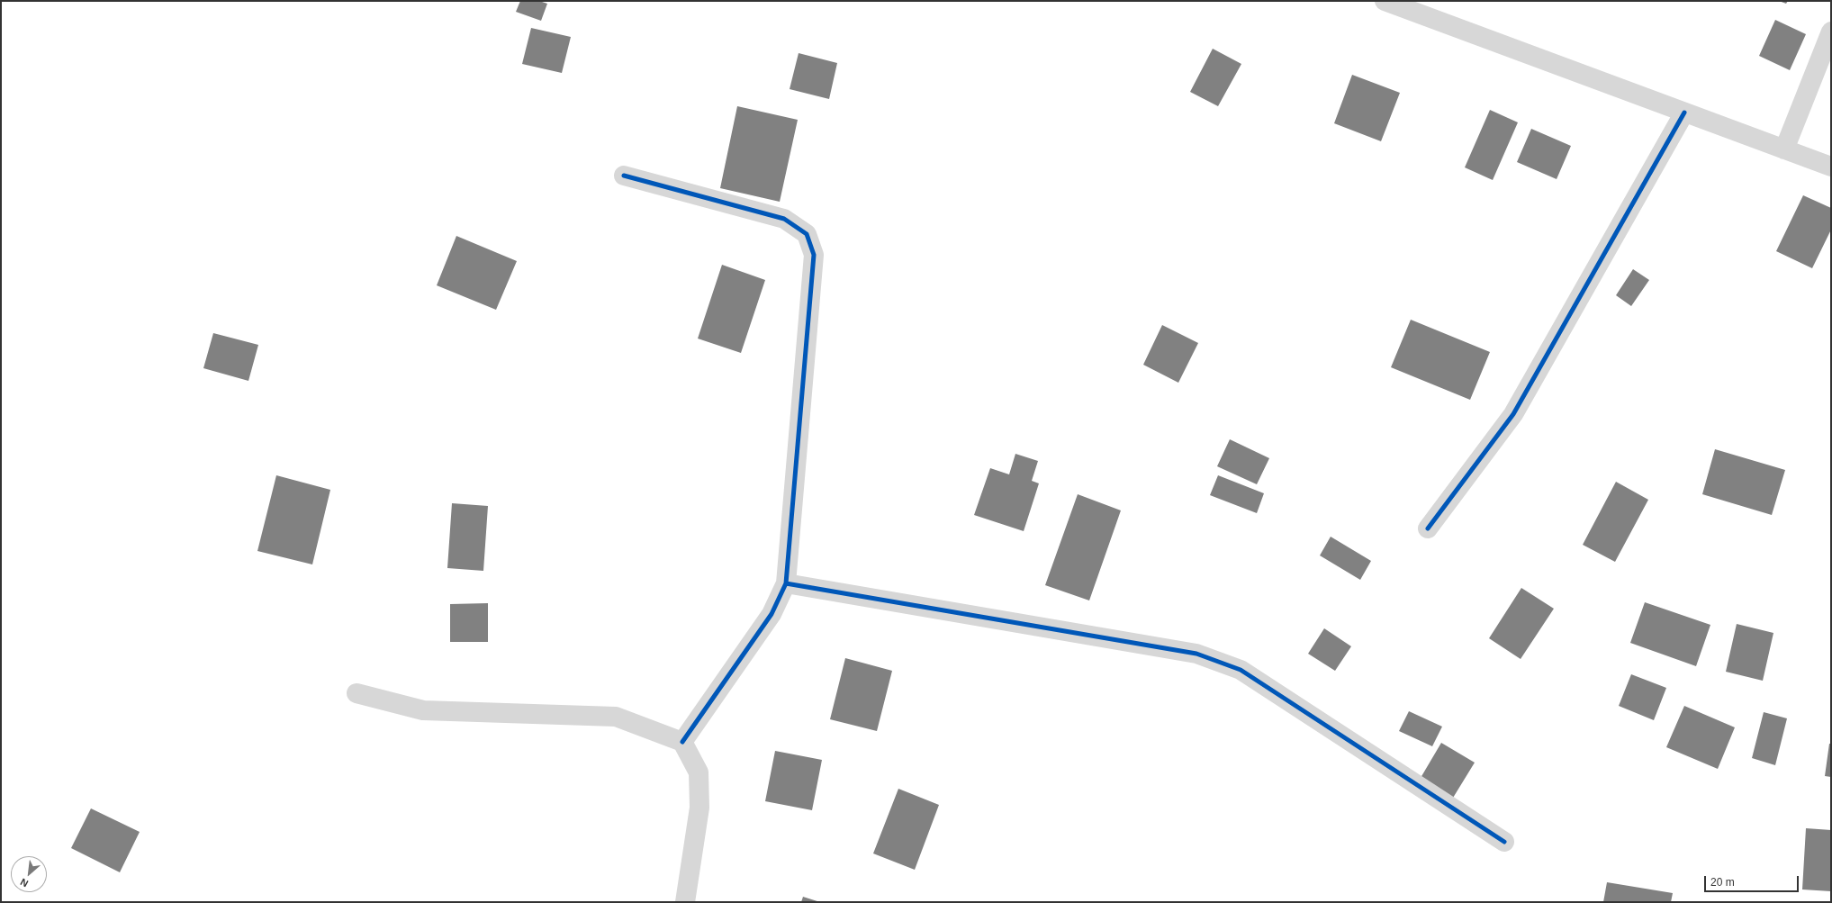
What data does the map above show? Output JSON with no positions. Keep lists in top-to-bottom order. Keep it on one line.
{"scale_bar":"20 m","north":"bottom left"}
